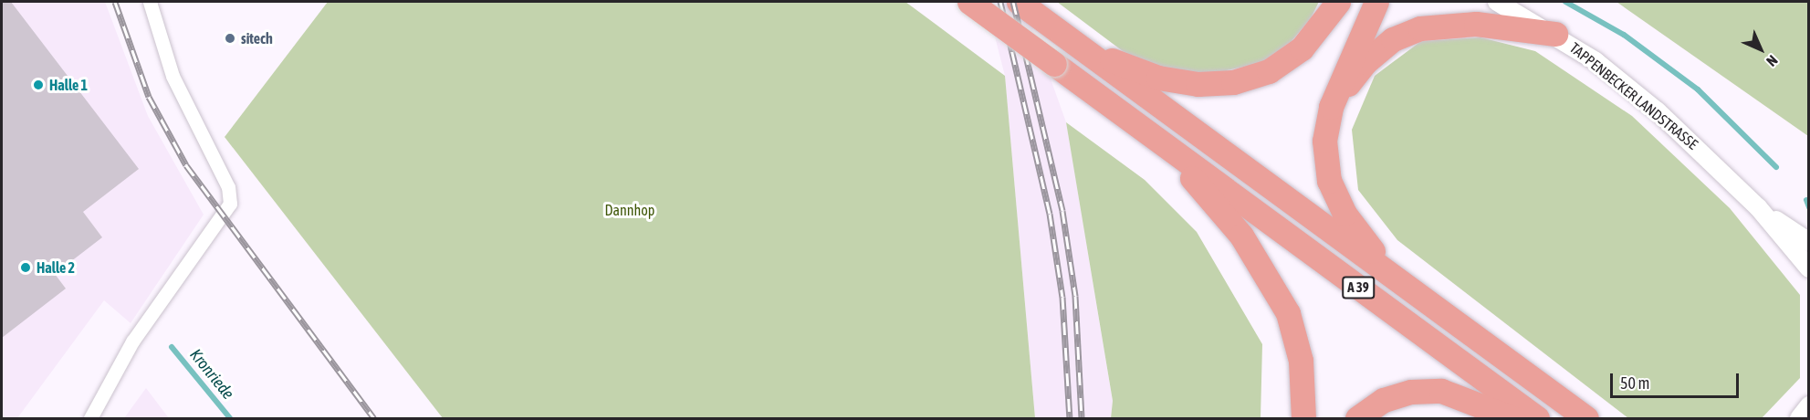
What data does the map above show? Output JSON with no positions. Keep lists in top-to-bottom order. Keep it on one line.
{"streets":{"highway":["A 39"],"street":["TAPPENBECKER LANDSTRASSE"]},"water":["Kronriede"],"parks":["Dannhop"],"places":["sitech","Halle 1","Halle 2"],"scale_bar":"50 m","north":"bottom right"}
